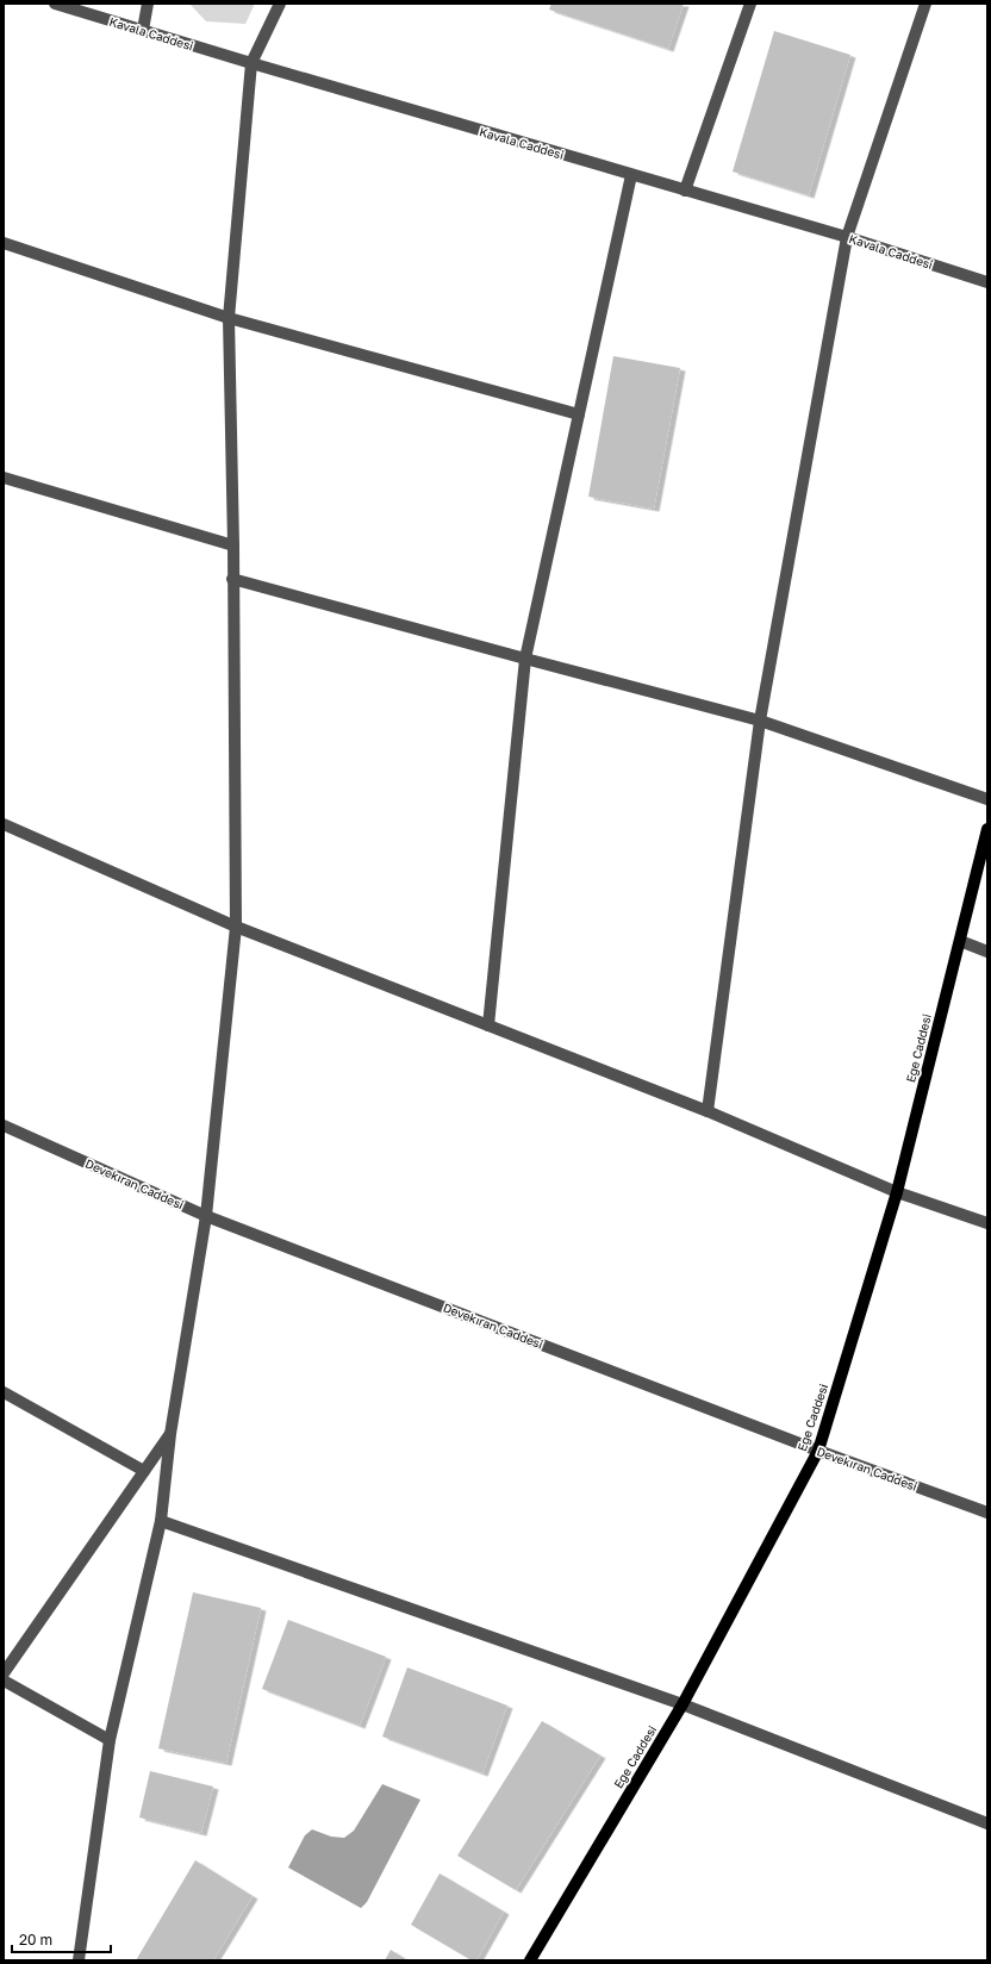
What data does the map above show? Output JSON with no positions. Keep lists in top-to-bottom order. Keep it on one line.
{"streets":{"main road":["Ege Caddesi"],"street":["Kavala Caddesi","Devekıran Caddesi"]},"crossings":[["Ege Caddesi","Devekıran Caddesi"]],"scale_bar":"20 m"}
